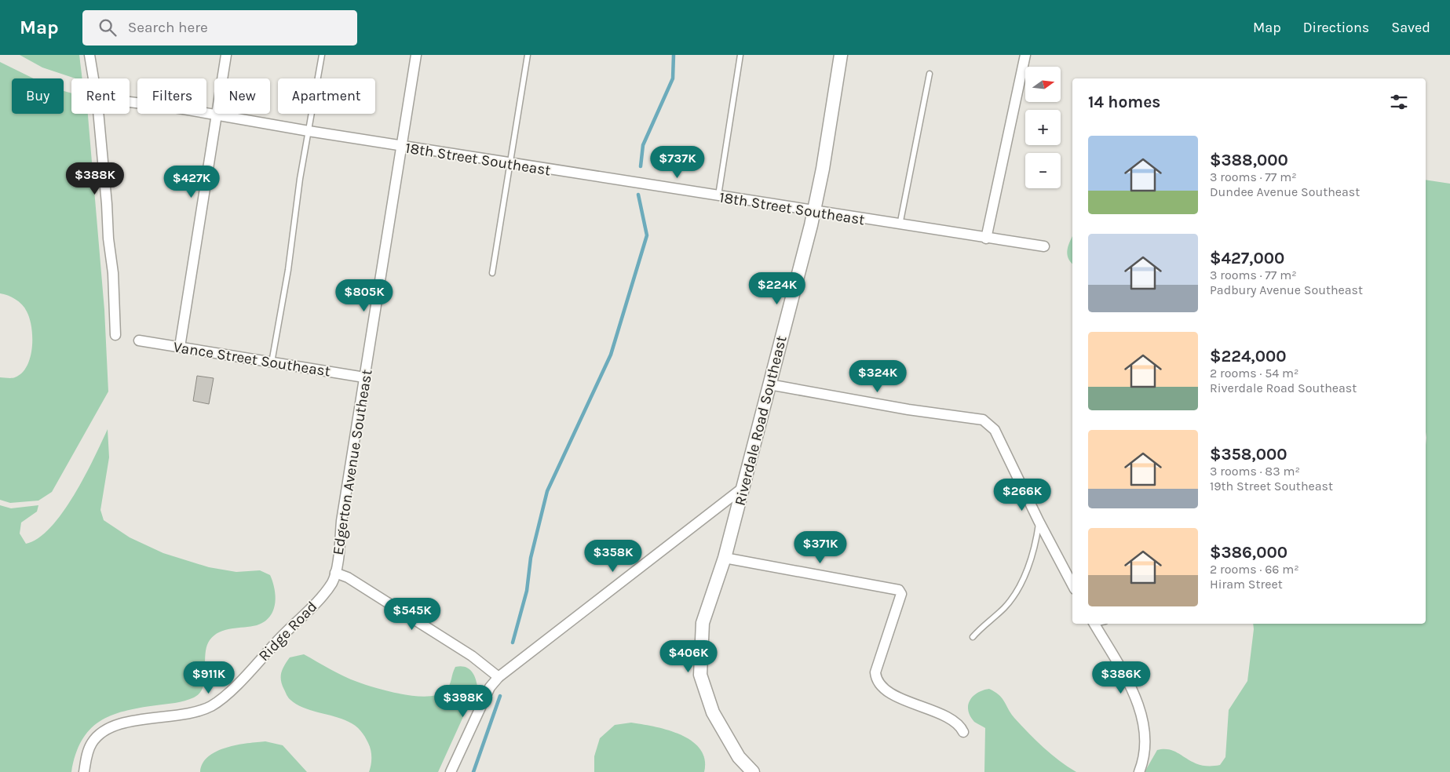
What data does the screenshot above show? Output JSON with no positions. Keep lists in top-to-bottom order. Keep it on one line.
{"streets":{"street":["18th Street Southeast","Vance Street Southeast","Riverdale Road Southeast","Edgerton Avenue Southeast","Ridge Road"]},"crossings":[["18th Street Southeast","Riverdale Road Southeast"],["18th Street Southeast","Edgerton Avenue Southeast"],["Vance Street Southeast","Edgerton Avenue Southeast"],["Edgerton Avenue Southeast","Ridge Road"]],"north":"right","page":{"header":"Map","search":"Search here","nav":["Map","Directions","Saved"],"map_buttons":["+","−"],"chip":["Buy","Rent","Filters","New","Apartment"],"heading":"14 homes","list":[{"name":"$388,000","note":"3 rooms · 77 m² · Dundee Avenue Southeast"},{"name":"$427,000","note":"3 rooms · 77 m² · Padbury Avenue Southeast"},{"name":"$224,000","note":"2 rooms · 54 m² · Riverdale Road Southeast"},{"name":"$358,000","note":"3 rooms · 83 m² · 19th Street Southeast"},{"name":"$386,000","note":"2 rooms · 66 m² · Hiram Street"}],"price":["$737K","$388K","$427K","$224K","$805K","$324K","$266K","$371K","$358K","$545K","$406K","$911K","$386K","$398K"]}}
